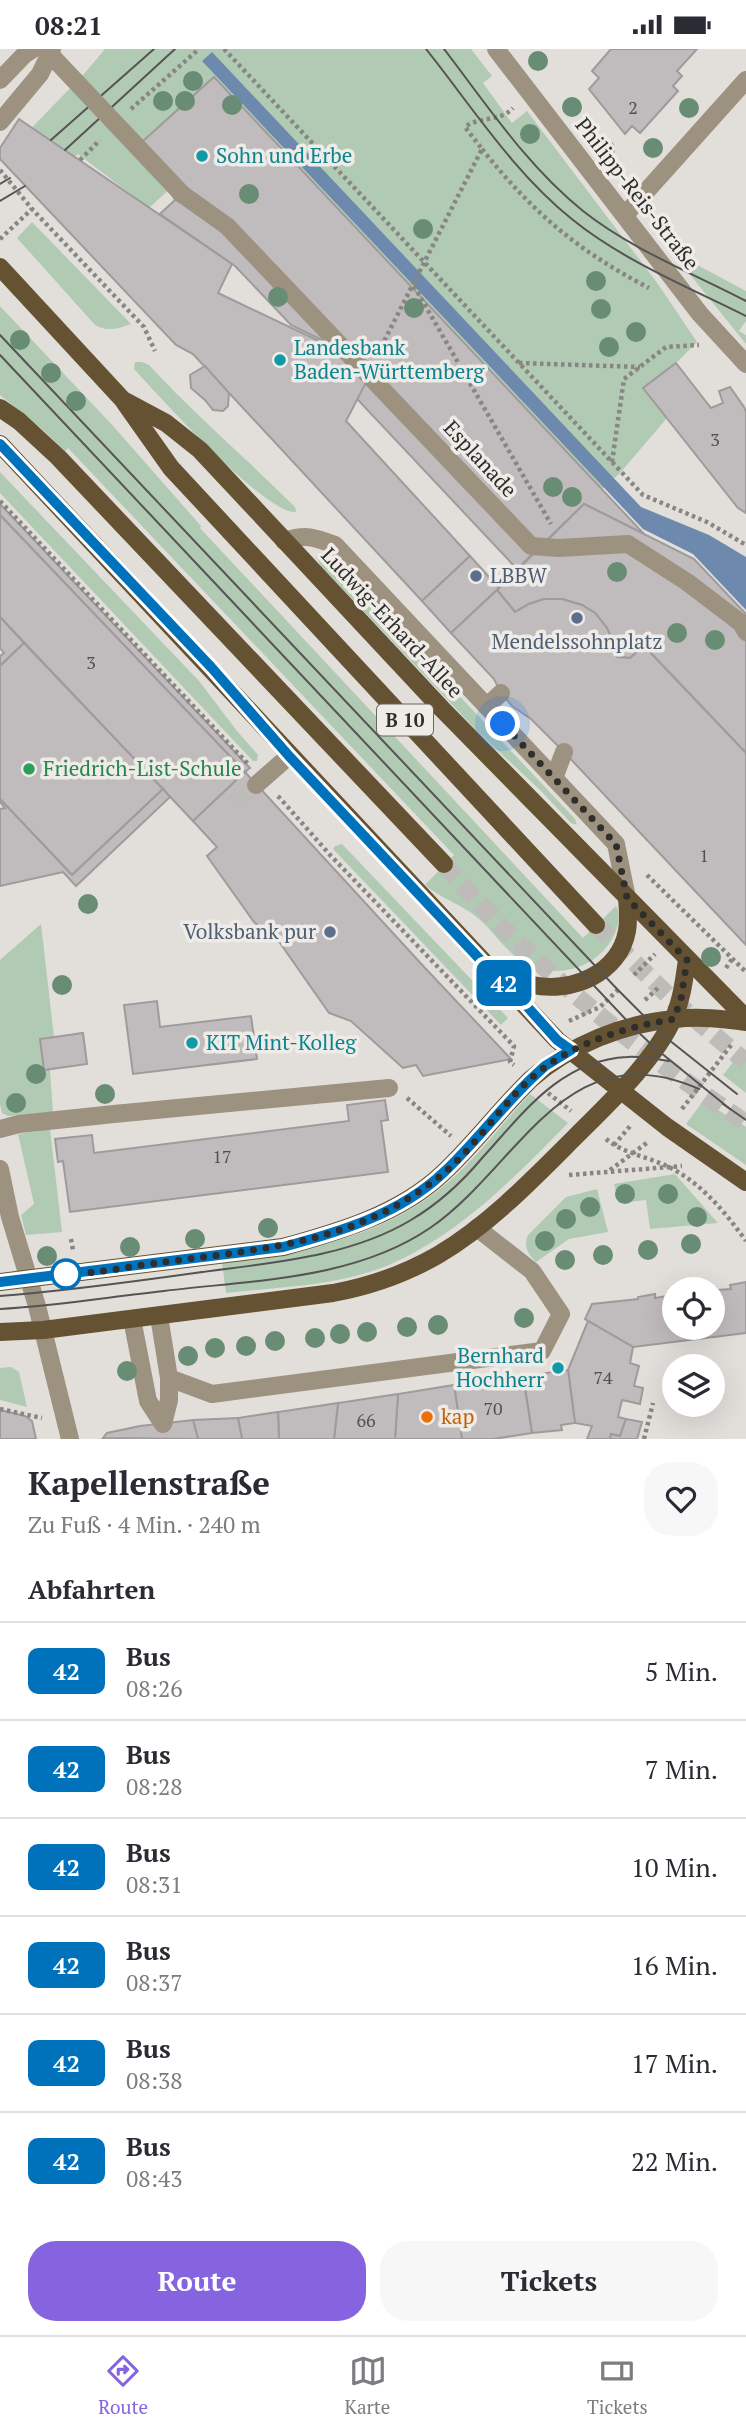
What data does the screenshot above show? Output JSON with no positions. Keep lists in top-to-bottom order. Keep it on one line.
{"streets":{"main road":["Ludwig-Erhard-Allee","B 10"],"street":["Philipp-Reis-Straße","Esplanade"]},"crossings":[["Ludwig-Erhard-Allee","B 10"]],"places":["Sohn und Erbe","Landesbank Baden-Württemberg","LBBW","Mendelssohnplatz","Friedrich-List-Schule","Volksbank pur","KIT Mint-Kolleg","Bernhard Hochherr","kap"],"lines":["bus line 42"],"house_numbers":["2","3","3","1","17","74","70","66"],"page":{"status":"08:21","on_map":"42","heading":[["Kapellenstraße","Zu Fuß · 4 Min. · 240 m"],"Abfahrten"],"list":[{"mark":"42","name":"Bus","note":"08:26","value":"5 Min."},{"mark":"42","name":"Bus","note":"08:28","value":"7 Min."},{"mark":"42","name":"Bus","note":"08:31","value":"10 Min."},{"mark":"42","name":"Bus","note":"08:37","value":"16 Min."},{"mark":"42","name":"Bus","note":"08:38","value":"17 Min."},{"mark":"42","name":"Bus","note":"08:43","value":"22 Min."}],"buttons":["Route","Tickets"],"tabs":["Route","Karte","Tickets"]}}
